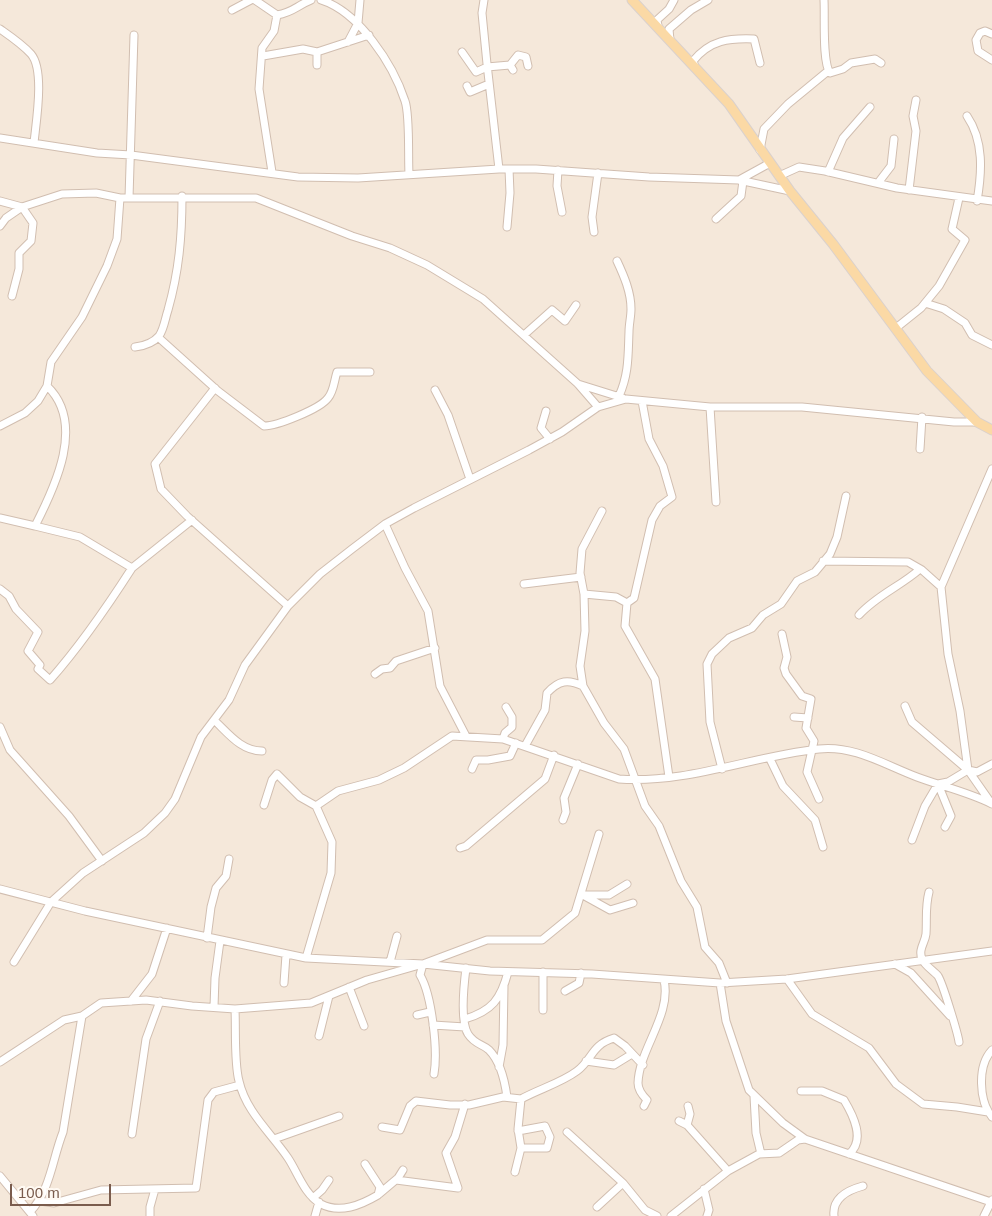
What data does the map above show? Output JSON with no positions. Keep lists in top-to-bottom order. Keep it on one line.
{"scale_bar":"100 m"}
